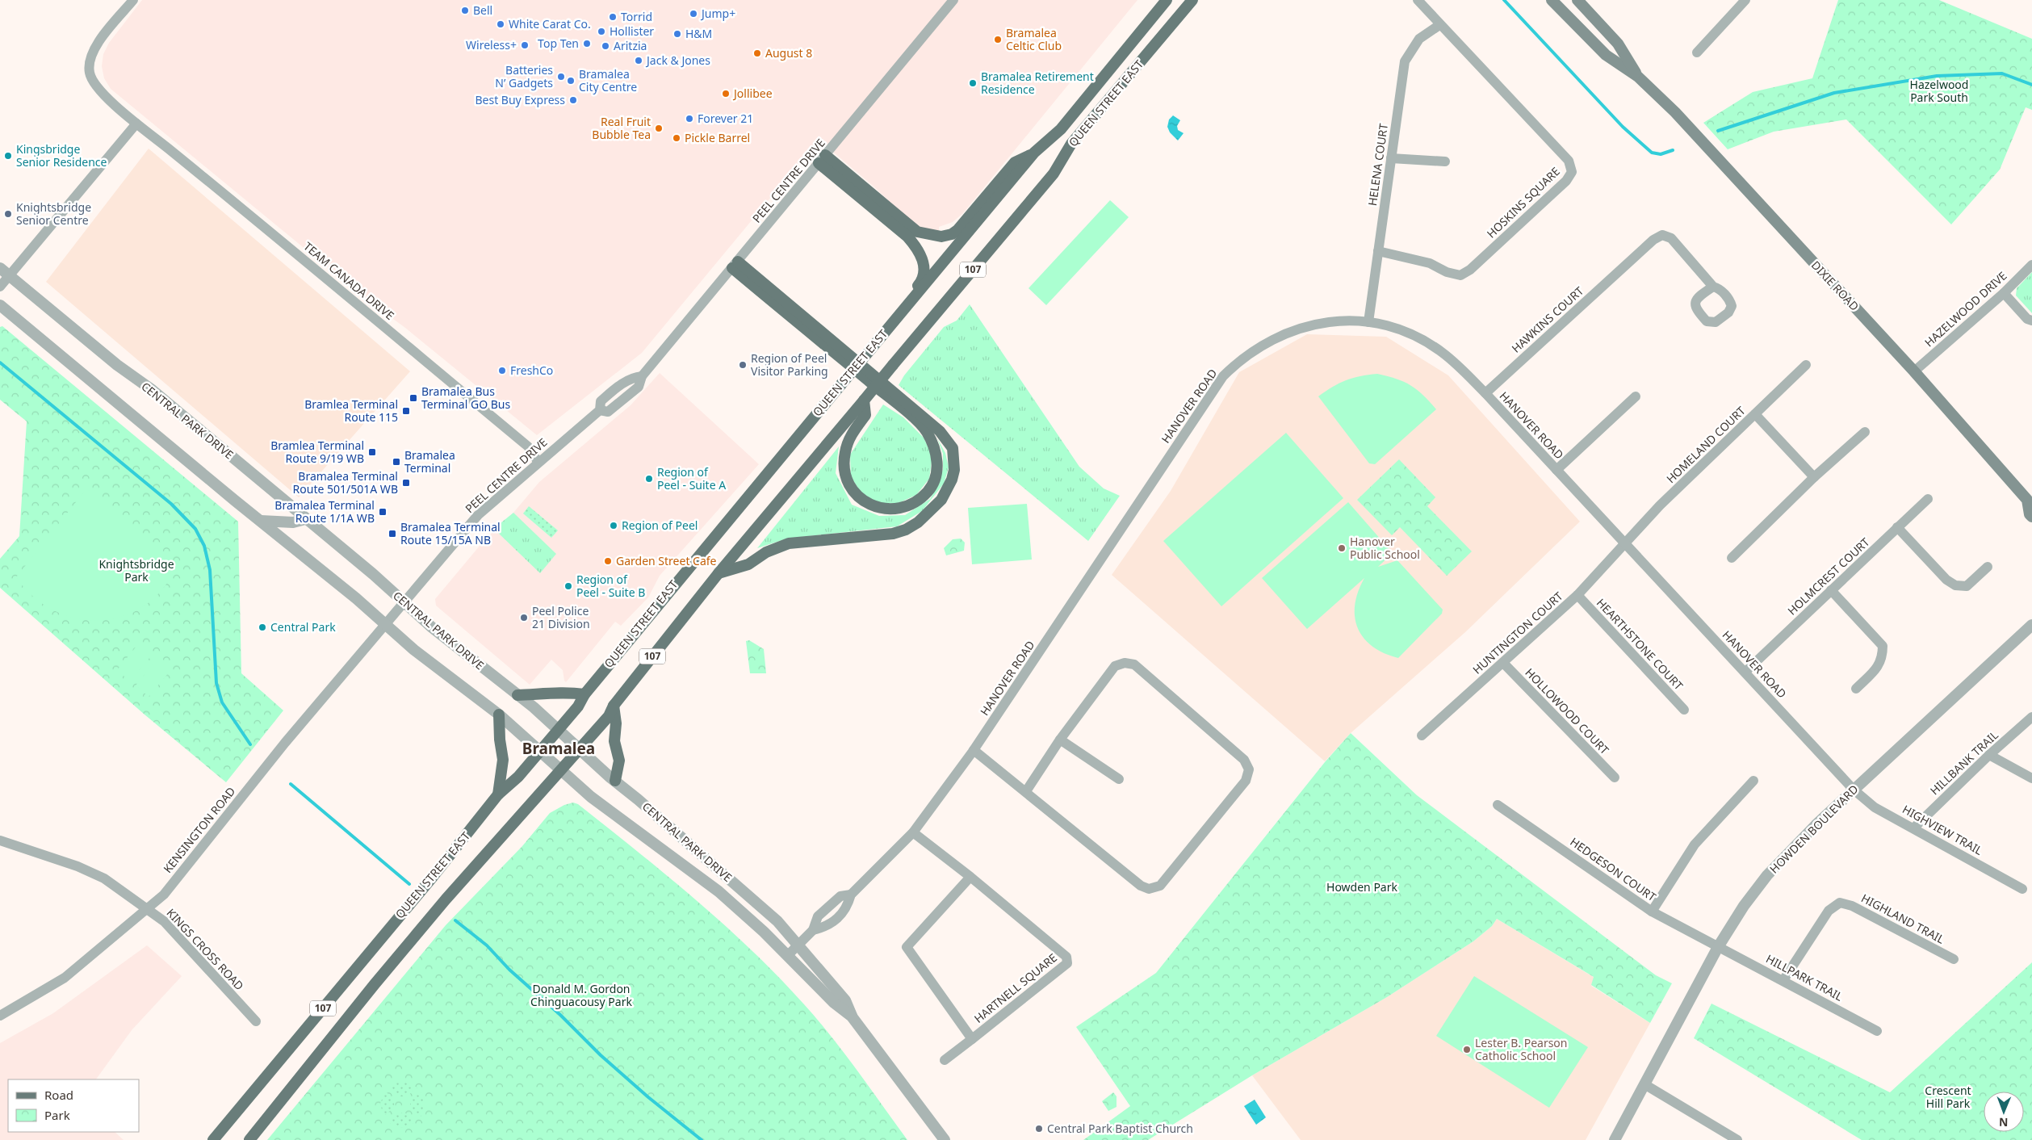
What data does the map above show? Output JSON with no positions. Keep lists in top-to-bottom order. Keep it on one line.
{"streets":{"main road":["QUEEN STREET EAST","107","DIXIE ROAD"],"street":["HELENA COURT","PEEL CENTRE DRIVE","HOSKINS SQUARE","TEAM CANADA DRIVE","HAZELWOOD DRIVE","HAWKINS COURT","HANOVER ROAD","CENTRAL PARK DRIVE","HOMELAND COURT","HOLMCREST COURT","HUNTINGTON COURT","HEARTHSTONE COURT","HOLLOWOOD COURT","HILLBANK TRAIL","HOWDEN BOULEVARD","KENSINGTON ROAD","HIGHVIEW TRAIL","HEDGESON COURT","HIGHLAND TRAIL","KINGS CROSS ROAD","HILLPARK TRAIL","HARTNELL SQUARE"]},"crossings":[["QUEEN STREET EAST","CENTRAL PARK DRIVE"],["HELENA COURT","HOSKINS SQUARE"],["HELENA COURT","HANOVER ROAD"],["PEEL CENTRE DRIVE","TEAM CANADA DRIVE"],["PEEL CENTRE DRIVE","CENTRAL PARK DRIVE"],["PEEL CENTRE DRIVE","KENSINGTON ROAD"],["DIXIE ROAD","HAZELWOOD DRIVE"],["HAWKINS COURT","HANOVER ROAD"],["HANOVER ROAD","CENTRAL PARK DRIVE"],["HANOVER ROAD","HOMELAND COURT"],["HANOVER ROAD","HOLMCREST COURT"],["HANOVER ROAD","HUNTINGTON COURT"],["HANOVER ROAD","HOWDEN BOULEVARD"],["HANOVER ROAD","HIGHVIEW TRAIL"],["HANOVER ROAD","HARTNELL SQUARE"],["CENTRAL PARK DRIVE","KENSINGTON ROAD"],["HOMELAND COURT","HUNTINGTON COURT"],["HUNTINGTON COURT","HEARTHSTONE COURT"],["HUNTINGTON COURT","HOLLOWOOD COURT"],["HILLBANK TRAIL","HIGHVIEW TRAIL"],["HOWDEN BOULEVARD","HIGHVIEW TRAIL"],["HOWDEN BOULEVARD","HEDGESON COURT"],["HOWDEN BOULEVARD","HILLPARK TRAIL"],["KENSINGTON ROAD","KINGS CROSS ROAD"],["HEDGESON COURT","HILLPARK TRAIL"],["HIGHLAND TRAIL","HILLPARK TRAIL"]],"districts":["Bramalea"],"parks":["Hazelwood Park South","Knightsbridge Park","Howden Park","Donald M. Gordon Chinguacousy Park","Crescent Hill Park"],"places":{"other":["Bell","Jump+","Torrid","White Carat Co.","Hollister","H&M","Bramalea Celtic Club","Top Ten","Wireless+","Aritzia","August 8","Jack & Jones","Batteries N’ Gadgets","Bramalea City Centre","Bramalea Retirement Residence","Jollibee","Best Buy Express","Forever 21","Real Fruit Bubble Tea","Pickle Barrel","Kingsbridge Senior Residence","Knightsbridge Senior Centre","Region of Peel Visitor Parking","FreshCo","Region of Peel - Suite A","Region of Peel","Hanover Public School","Garden Street Cafe","Region of Peel - Suite B","Peel Police 21 Division","Central Park","Lester B. Pearson Catholic School","Central Park Baptist Church"],"transit":["Bramalea Bus Terminal GO Bus","Bramlea Terminal Route 115","Bramlea Terminal Route 9/19 WB","Bramalea Terminal","Bramalea Terminal Route 501/501A WB","Bramalea Terminal Route 1/1A WB","Bramalea Terminal Route 15/15A NB"]},"legend":["Road","Park"],"north":"bottom"}
